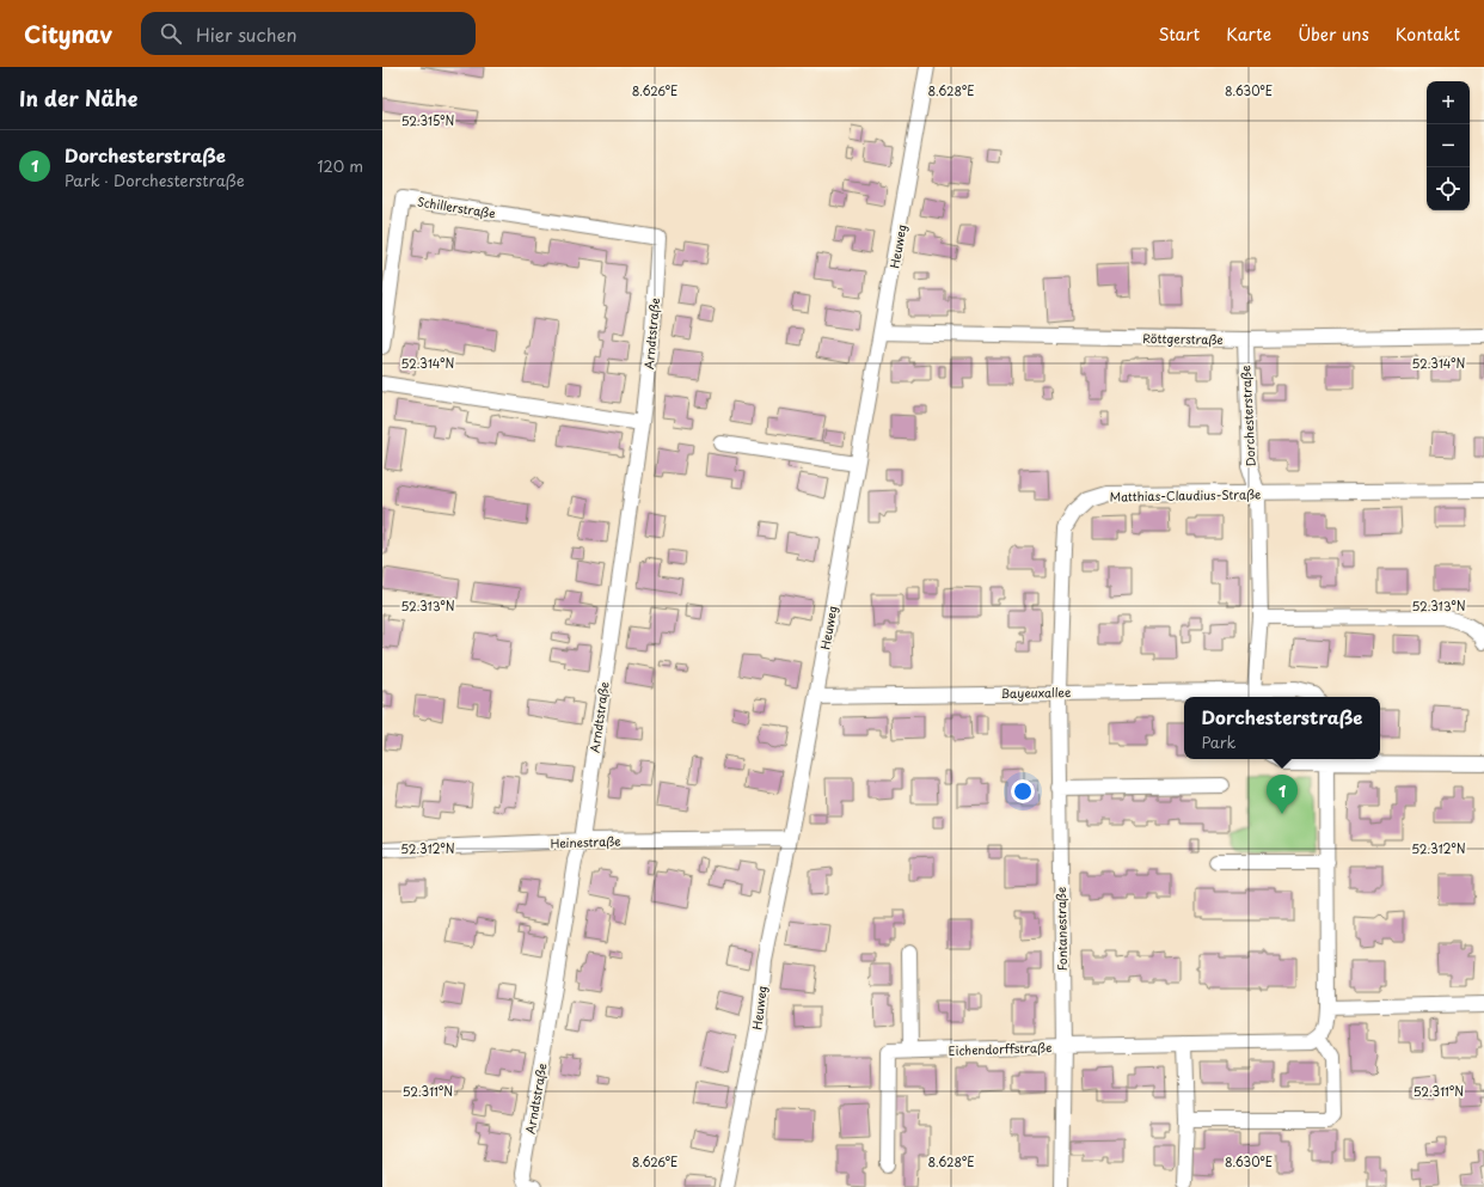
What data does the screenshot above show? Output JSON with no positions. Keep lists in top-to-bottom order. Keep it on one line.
{"streets":{"street":["Schillerstraße","Heuweg","Arndtstraße","Röttgerstraße","Dorchesterstraße","Matthias-Claudius-Straße","Bayeuxallee","Heinestraße","Fontanestraße","Eichendorffstraße"]},"crossings":[["Schillerstraße","Arndtstraße"],["Heuweg","Röttgerstraße"],["Heuweg","Bayeuxallee"],["Heuweg","Heinestraße"],["Arndtstraße","Heinestraße"],["Röttgerstraße","Dorchesterstraße"],["Dorchesterstraße","Matthias-Claudius-Straße"],["Dorchesterstraße","Bayeuxallee"],["Matthias-Claudius-Straße","Bayeuxallee"],["Matthias-Claudius-Straße","Fontanestraße"],["Bayeuxallee","Fontanestraße"],["Fontanestraße","Eichendorffstraße"]],"page":{"header":"Citynav","search":"Hier suchen","nav":["Start","Karte","Über uns","Kontakt"],"heading":"In der Nähe","map_buttons":["+","−"],"list":[{"mark":"1","name":"Dorchesterstraße","note":"Park · Dorchesterstraße","value":"120 m"}],"popup":["Dorchesterstraße","Park"],"pins":"1"},"coordinates":["8.626°E","8.628°E","8.630°E","52.315°N","52.314°N","52.313°N","52.312°N","52.311°N"]}
